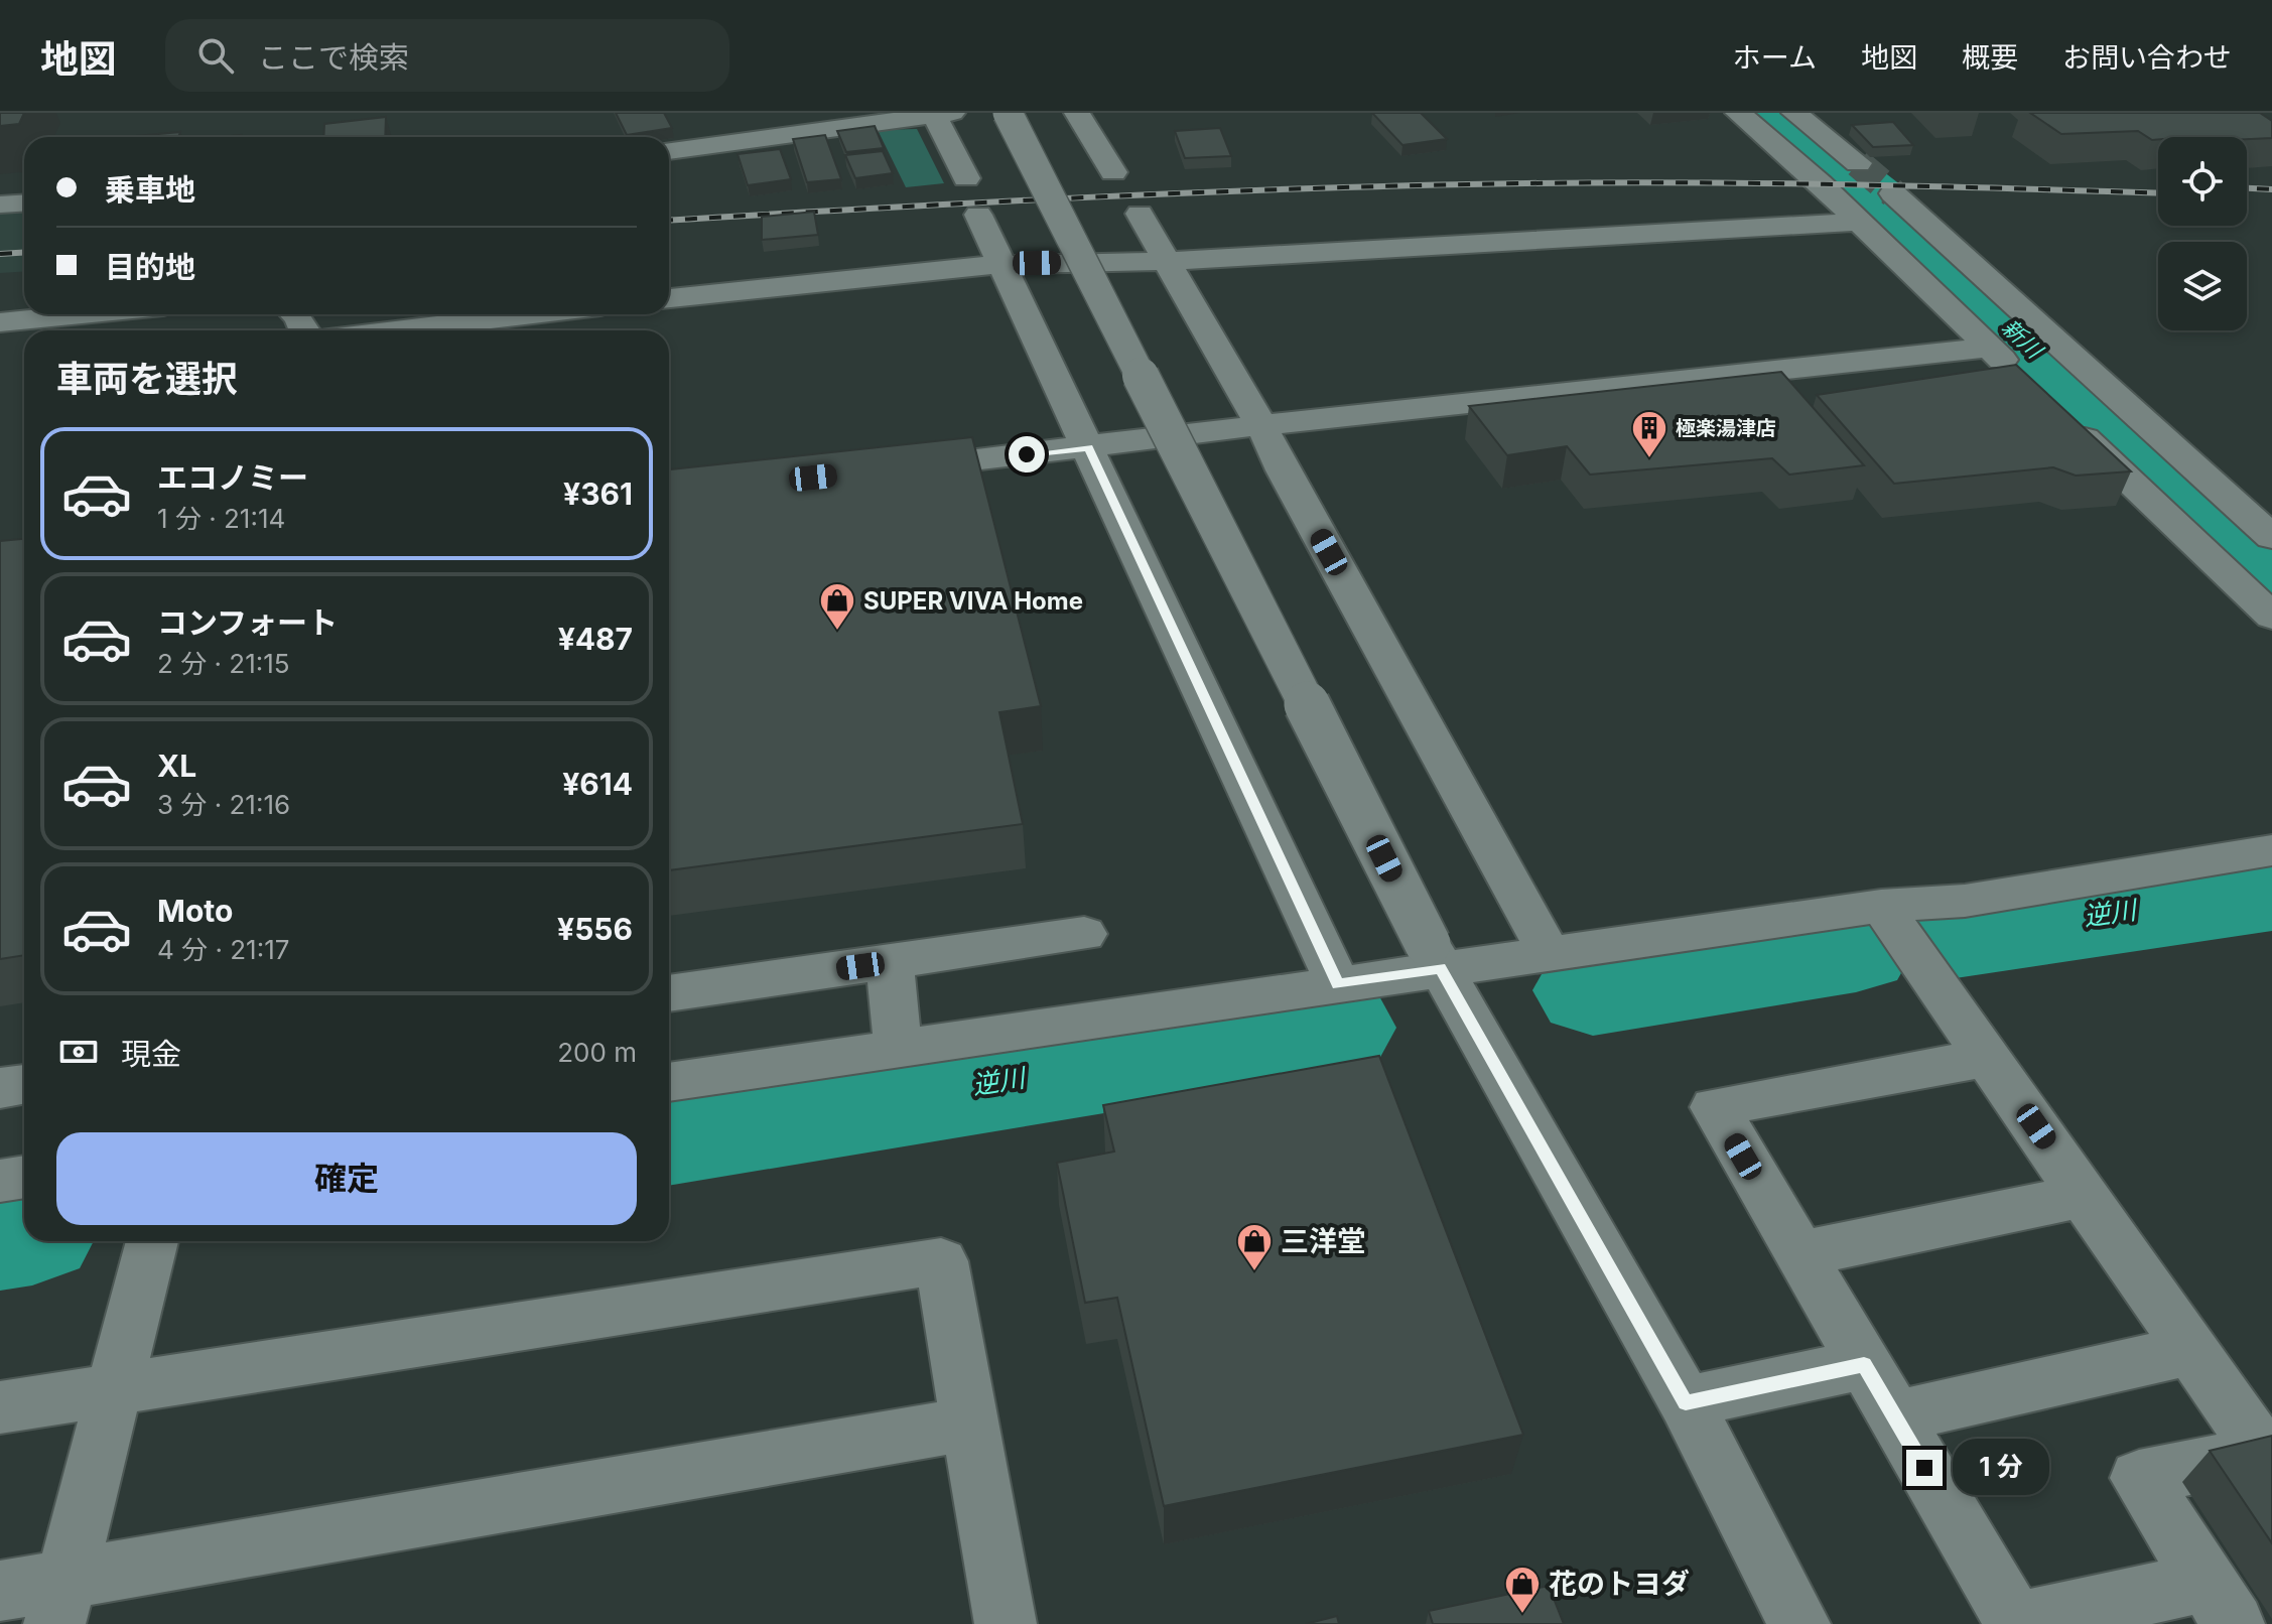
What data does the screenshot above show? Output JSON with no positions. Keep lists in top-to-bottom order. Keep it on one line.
{"water":["新川","逆川"],"places":{"building":["極楽湯津店"],"shop":["SUPER VIVA Home","三洋堂","花のトヨダ"]},"page":{"header":"地図","search":"ここで検索","nav":["ホーム","地図","概要","お問い合わせ"],"banner":["乗車地","目的地"],"heading":"車両を選択","list":[{"name":"エコノミー","note":"1 分 · 21:14","value":"¥361"},{"name":"コンフォート","note":"2 分 · 21:15","value":"¥487"},{"name":"XL","note":"3 分 · 21:16","value":"¥614"},{"name":"Moto","note":"4 分 · 21:17","value":"¥556"}],"pay":["現金","200 m"],"buttons":"確定","bubble":"1 分"}}
